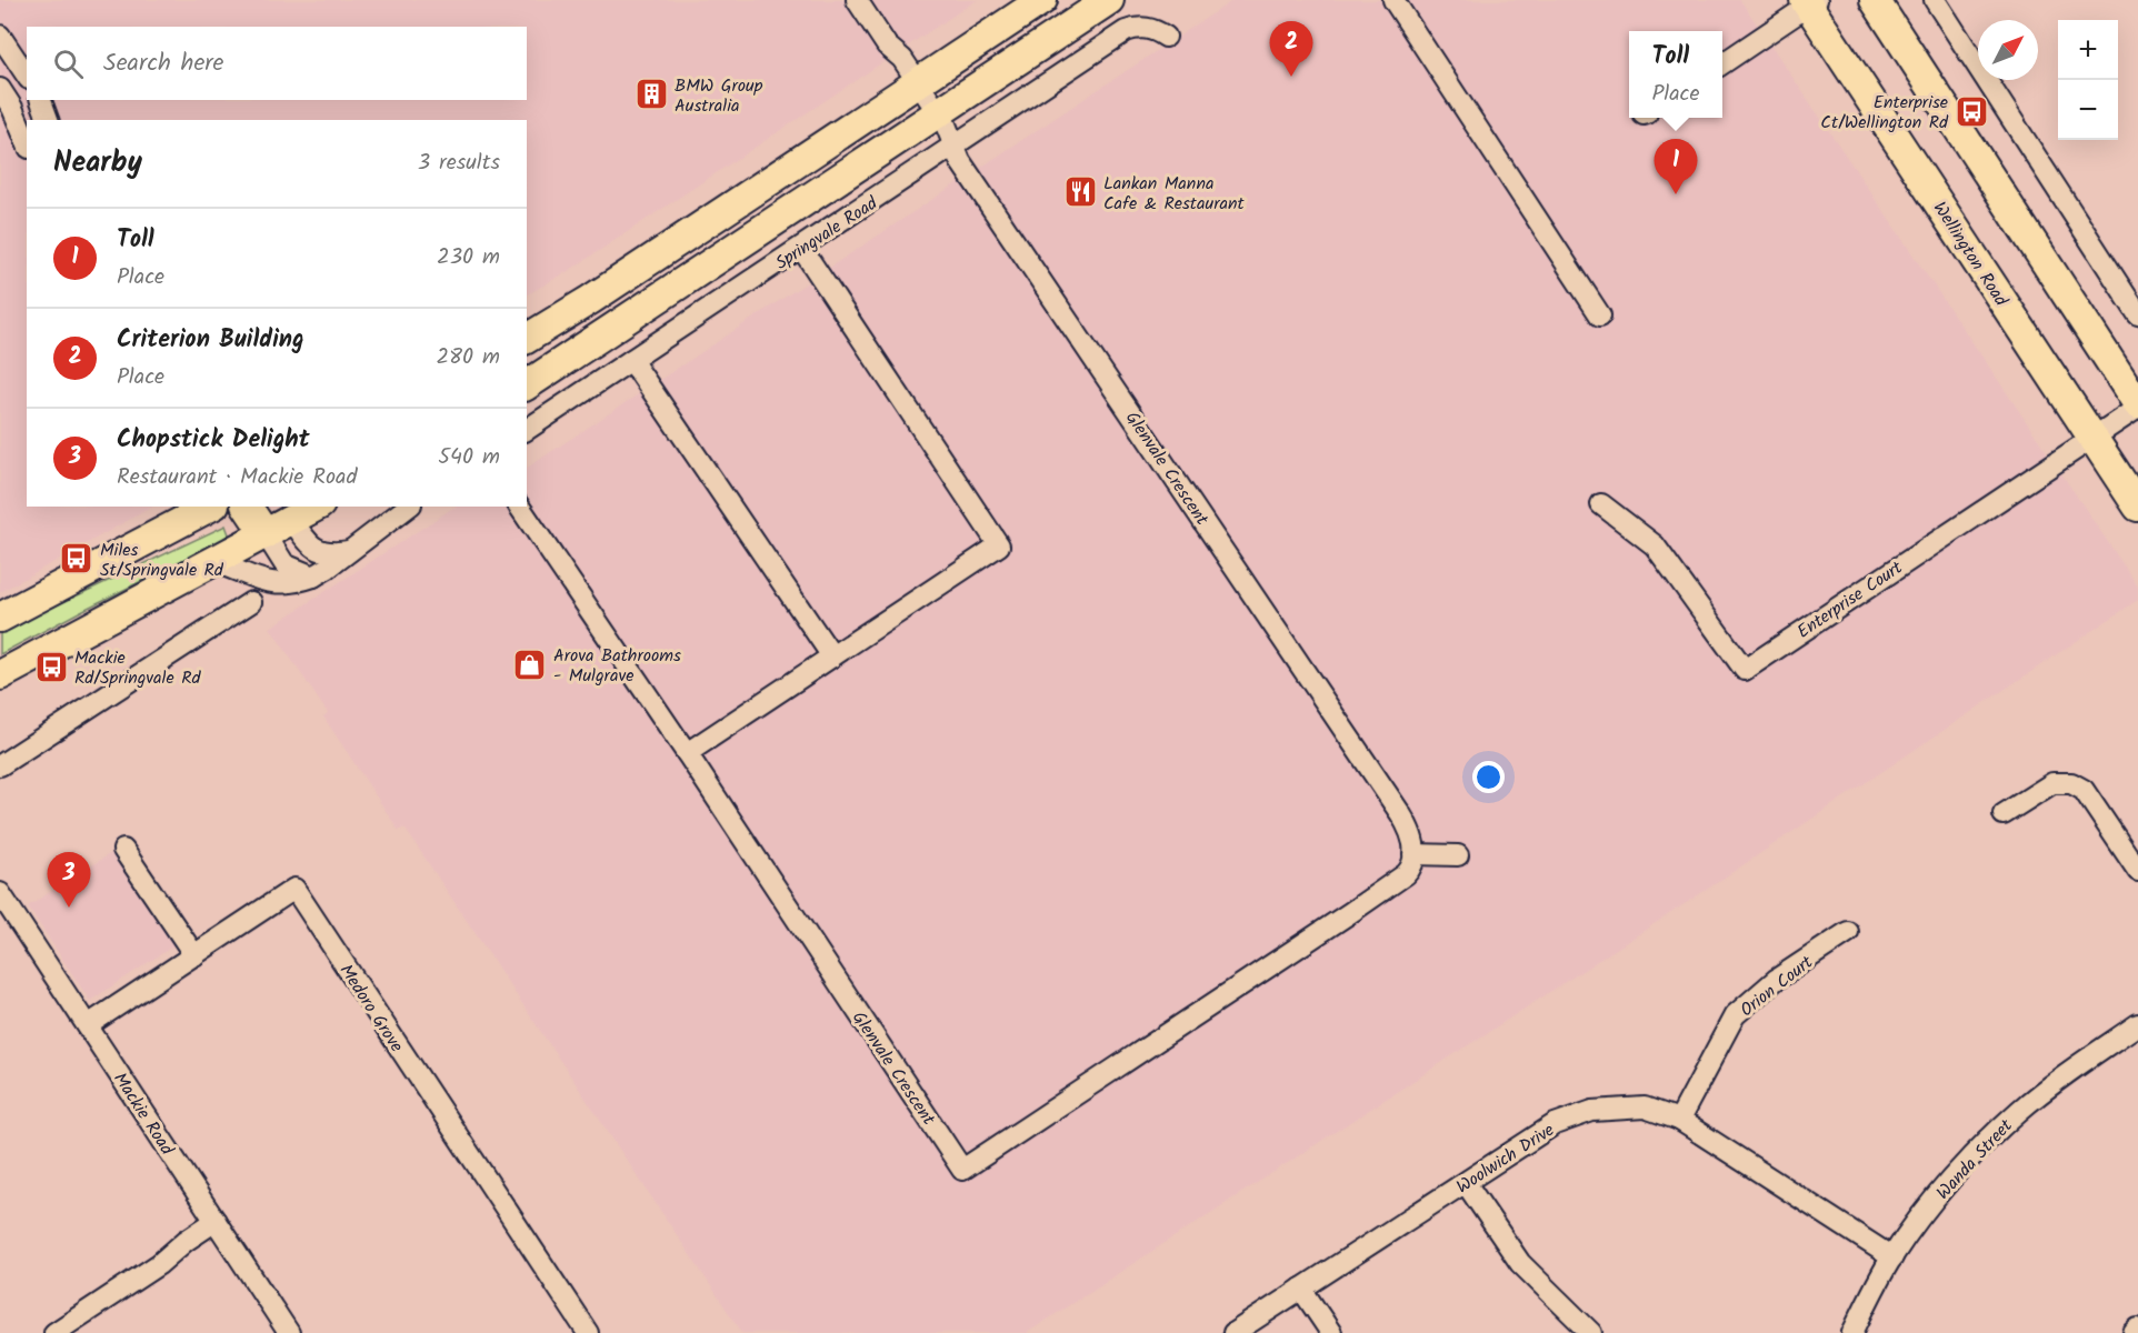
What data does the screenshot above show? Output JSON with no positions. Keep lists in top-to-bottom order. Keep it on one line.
{"streets":{"highway":["Springvale Road","Wellington Road"],"street":["Glenvale Crescent","Enterprise Court","Orion Court","Medoro Grove","Mackie Road","Woolwich Drive","Wanda Street"]},"crossings":[["Springvale Road","Glenvale Crescent"],["Wellington Road","Enterprise Court"],["Orion Court","Woolwich Drive"],["Medoro Grove","Mackie Road"],["Woolwich Drive","Wanda Street"]],"places":{"building":["BMW Group Australia"],"bus stop":["Enterprise Ct/Wellington Rd","Miles St/Springvale Rd","Mackie Rd/Springvale Rd"],"restaurant":["Lankan Manna Cafe & Restaurant"],"shop":["Arova Bathrooms - Mulgrave"]},"north":"top right","page":{"map_buttons":["+","−"],"pins":["2","1","3"],"search":"Search here","popup":["Toll","Place"],"heading":["Nearby","3 results"],"list":[{"mark":"1","name":"Toll","note":"Place","value":"230 m"},{"mark":"2","name":"Criterion Building","note":"Place","value":"280 m"},{"mark":"3","name":"Chopstick Delight","note":"Restaurant · Mackie Road","value":"540 m"}]}}
